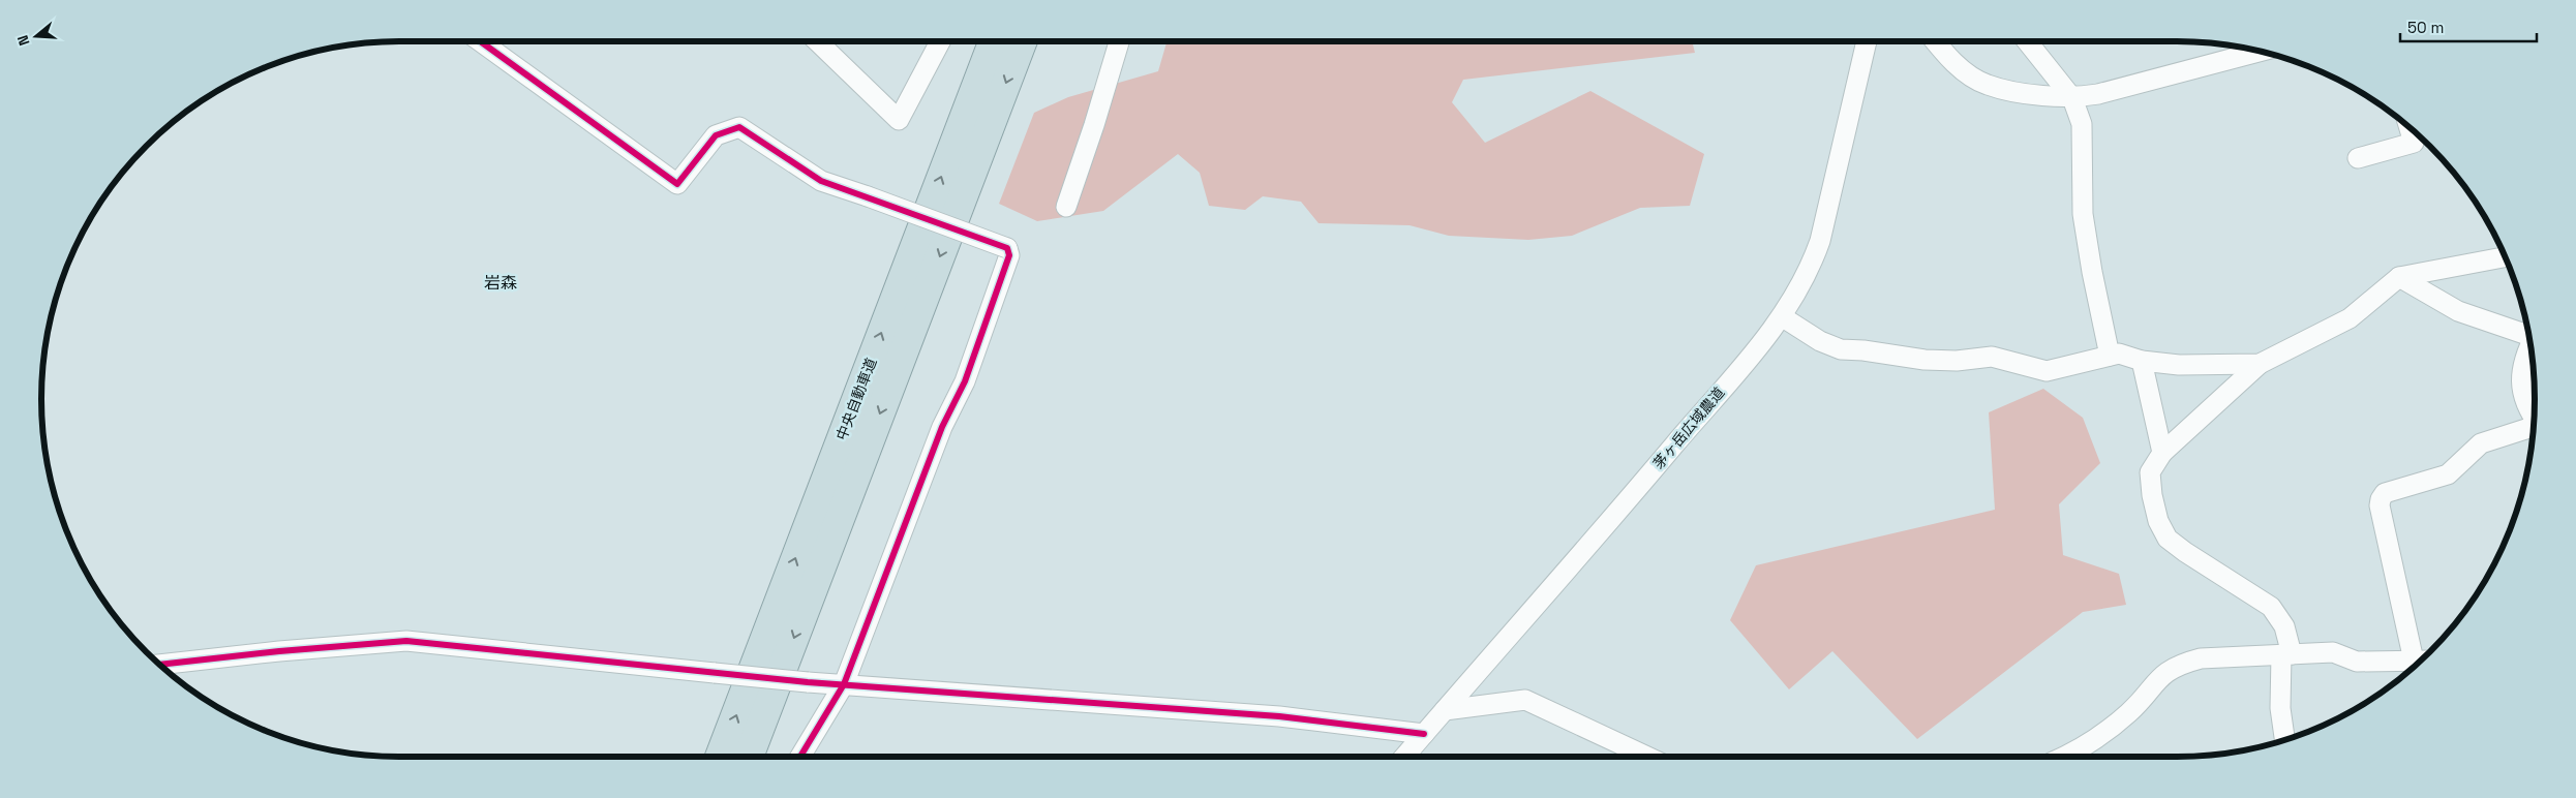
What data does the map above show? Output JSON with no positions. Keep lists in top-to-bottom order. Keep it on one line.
{"streets":{"highway":["中央自動車道"],"street":["茅ヶ岳広域農道"]},"districts":["岩森"],"scale_bar":"50 m","north":"left"}
